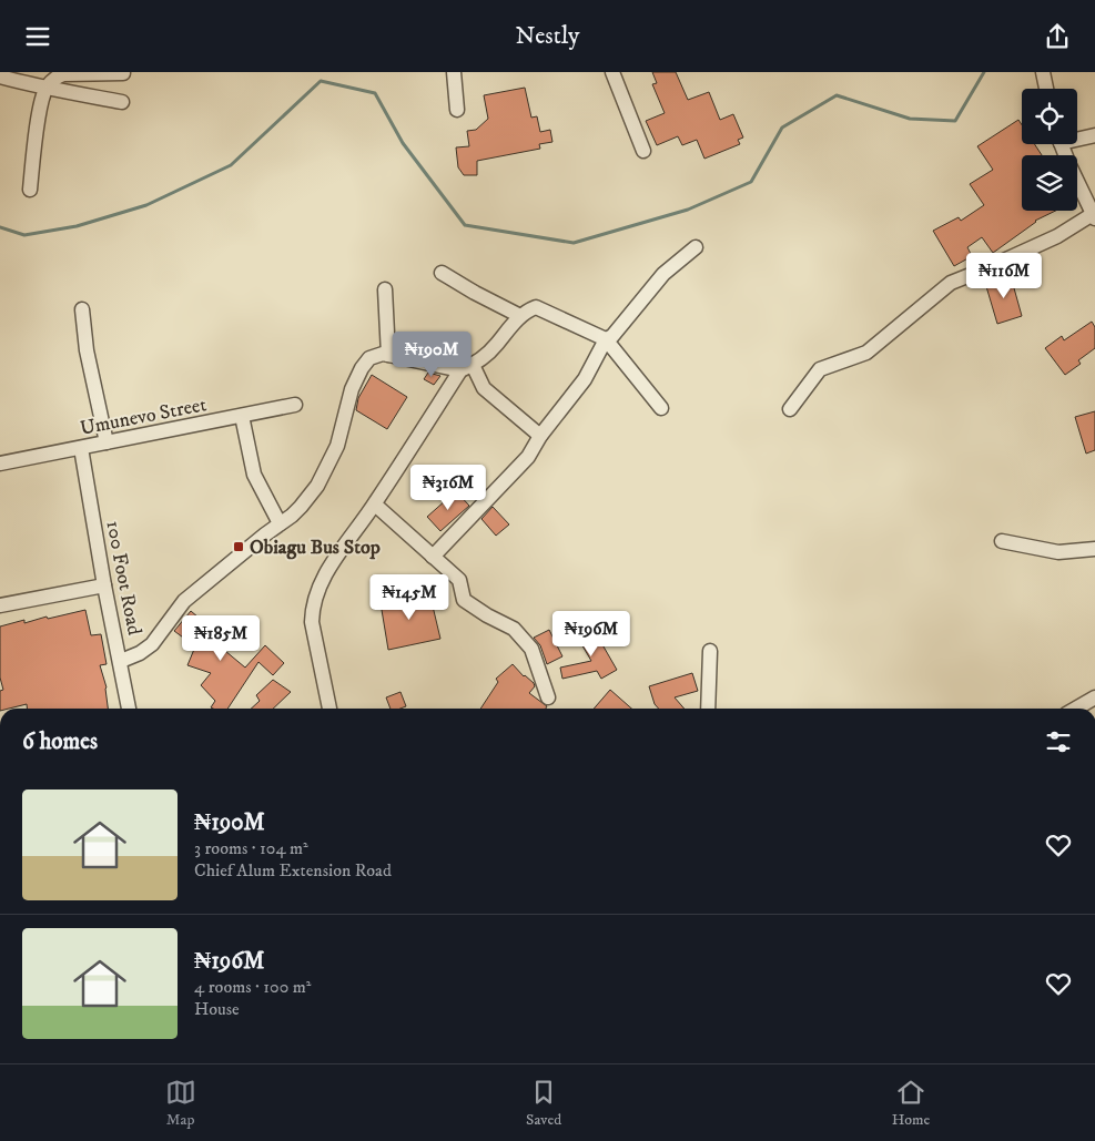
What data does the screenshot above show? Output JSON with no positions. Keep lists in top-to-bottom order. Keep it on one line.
{"streets":{"street":["Umunevo Street","100 Foot Road"]},"crossings":[["Umunevo Street","100 Foot Road"]],"places":{"transit":["Obiagu Bus Stop"]},"page":{"header":"Nestly","price":["₦116M","₦190M","₦316M","₦145M","₦196M","₦185M"],"heading":"6 homes","list":[{"name":"₦190M","note":"3 rooms · 104 m² · Chief Alum Extension Road"},{"name":"₦196M","note":"4 rooms · 100 m² · House"}],"tabs":["Map","Saved","Home"]}}
